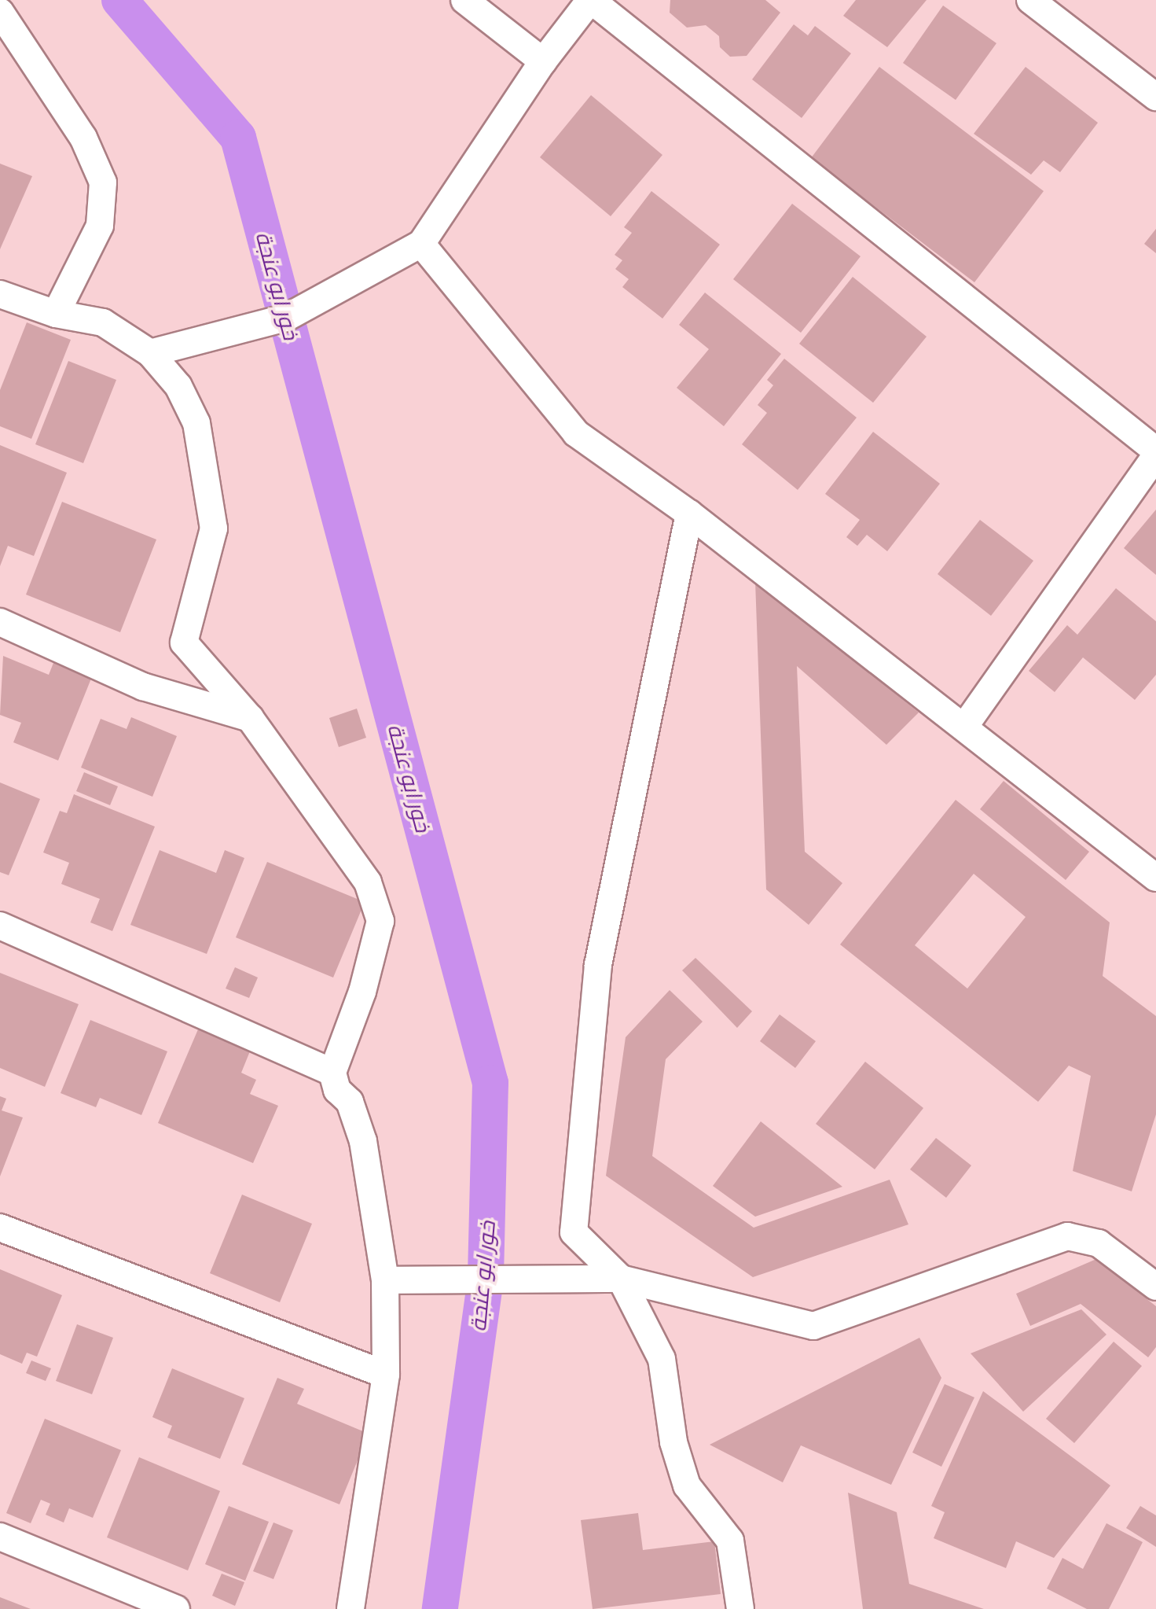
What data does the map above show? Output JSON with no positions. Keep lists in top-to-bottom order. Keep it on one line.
{"water":["خور ابو عنجة"]}
